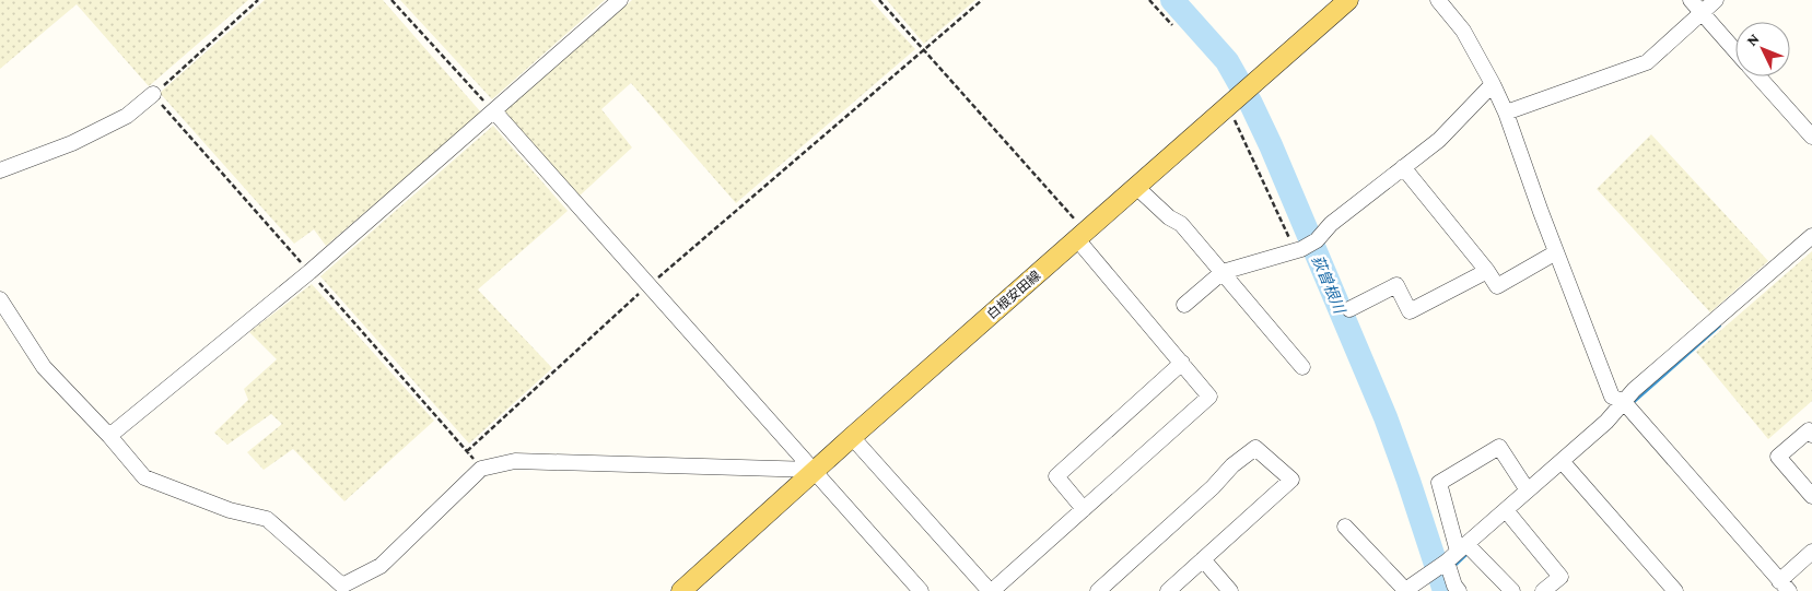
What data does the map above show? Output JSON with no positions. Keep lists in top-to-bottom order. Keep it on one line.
{"streets":{"main road":["白根安田線"]},"water":["荻曽根川"],"north":"top left"}
